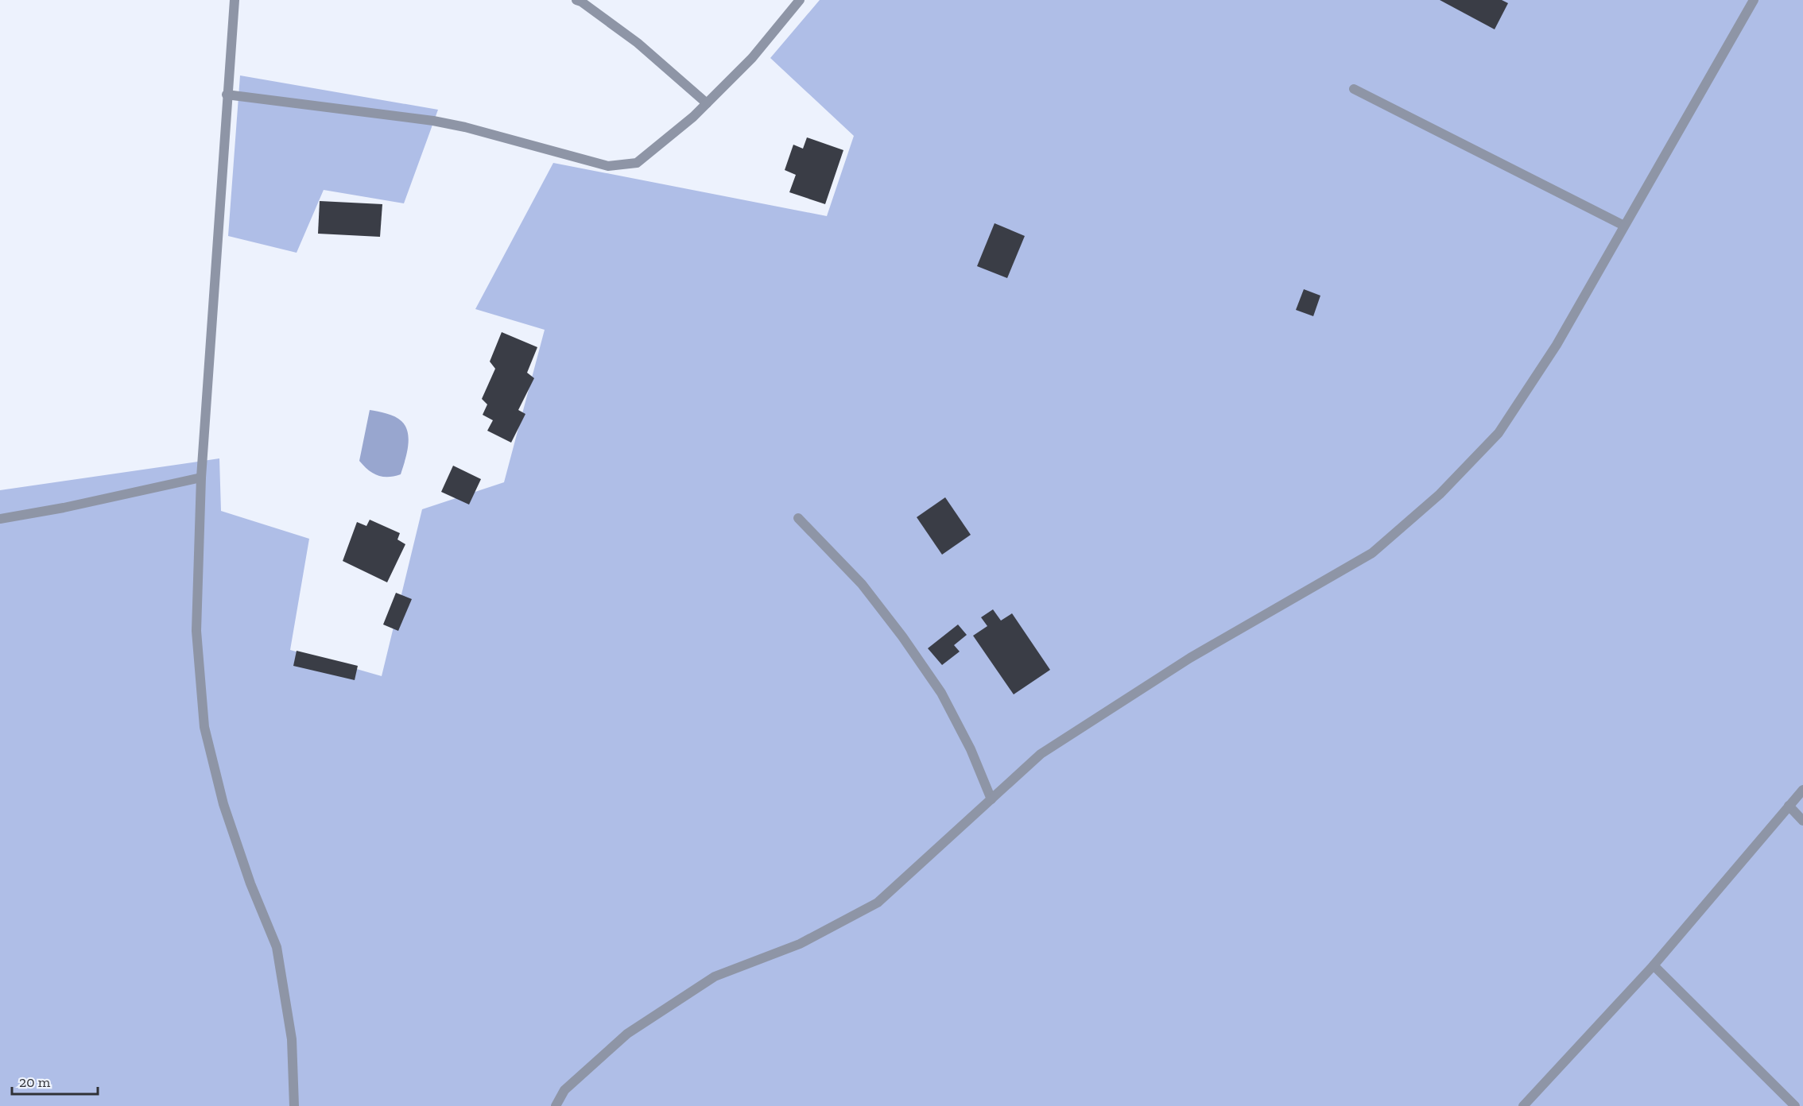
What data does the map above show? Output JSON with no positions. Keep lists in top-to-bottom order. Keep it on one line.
{"scale_bar":"20 m"}
